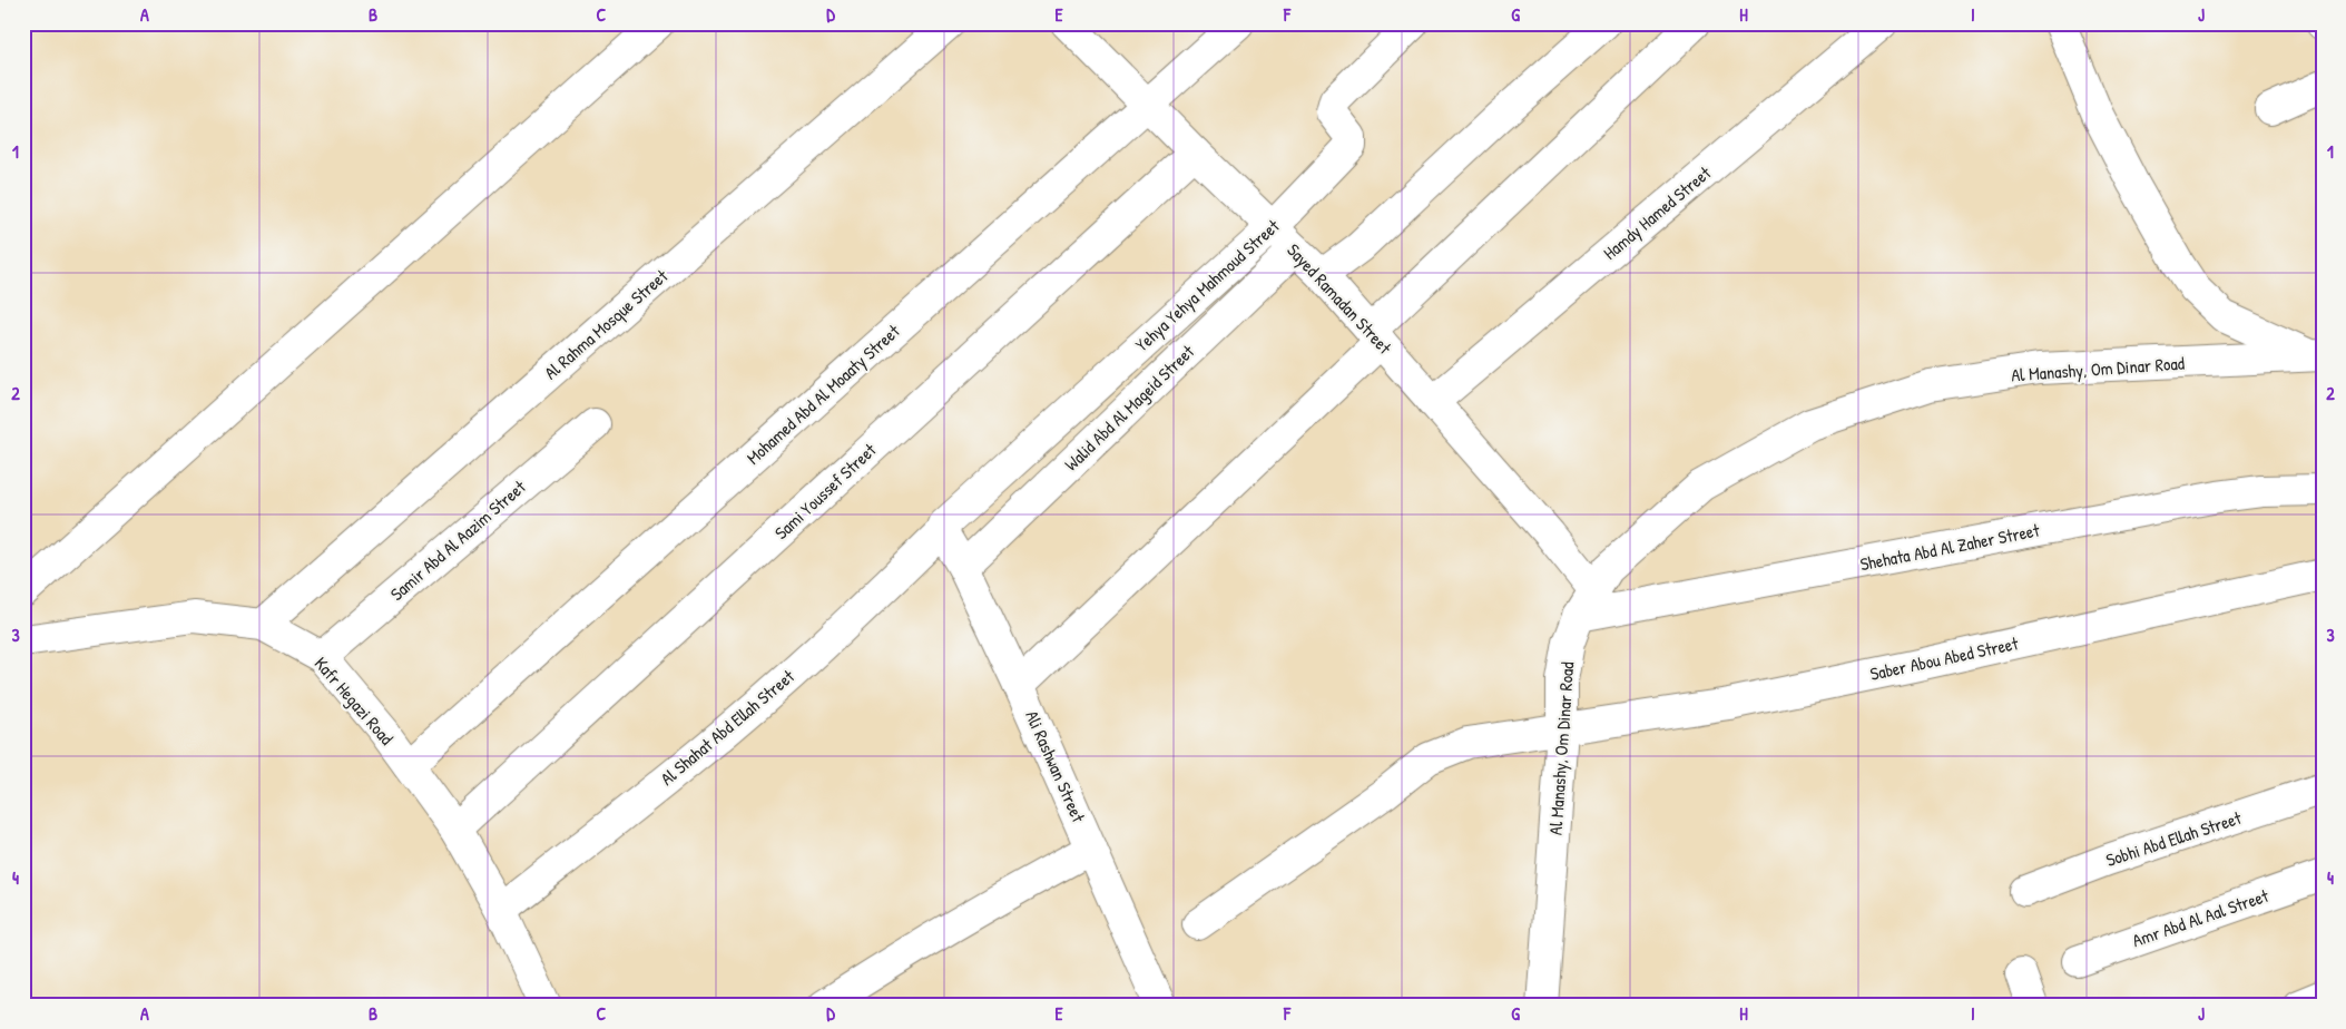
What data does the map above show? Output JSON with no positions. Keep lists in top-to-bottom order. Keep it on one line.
{"streets":{"street":["Hamdy Hamed Street","Yehya Yehya Mahmoud Street","Sayed Ramadan Street","Al Rahma Mosque Street","Al Manashy, Om Dinar Road","Mohamed Abd Al Moaaty Street","Walid Abd Al Mageid Street","Sami Youssef Street","Samir Abd Al Aazim Street","Shehata Abd Al Zaher Street","Saber Abou Abed Street","Kafr Hegazi Road","Al Shahat Abd Ellah Street","Ali Rashwan Street","Sobhi Abd Ellah Street","Amr Abd Al Aal Street"]},"crossings":[["Hamdy Hamed Street","Sayed Ramadan Street"],["Yehya Yehya Mahmoud Street","Sayed Ramadan Street"],["Yehya Yehya Mahmoud Street","Al Shahat Abd Ellah Street"],["Yehya Yehya Mahmoud Street","Ali Rashwan Street"],["Sayed Ramadan Street","Al Manashy, Om Dinar Road"],["Sayed Ramadan Street","Mohamed Abd Al Moaaty Street"],["Sayed Ramadan Street","Walid Abd Al Mageid Street"],["Sayed Ramadan Street","Sami Youssef Street"],["Al Rahma Mosque Street","Kafr Hegazi Road"],["Al Manashy, Om Dinar Road","Shehata Abd Al Zaher Street"],["Al Manashy, Om Dinar Road","Saber Abou Abed Street"],["Mohamed Abd Al Moaaty Street","Kafr Hegazi Road"],["Walid Abd Al Mageid Street","Ali Rashwan Street"],["Sami Youssef Street","Kafr Hegazi Road"],["Samir Abd Al Aazim Street","Kafr Hegazi Road"],["Kafr Hegazi Road","Al Shahat Abd Ellah Street"],["Al Shahat Abd Ellah Street","Ali Rashwan Street"]],"grid":{"columns":["A","B","C","D","E","F","G","H","I","J"],"rows":["1","2","3","4"]}}
